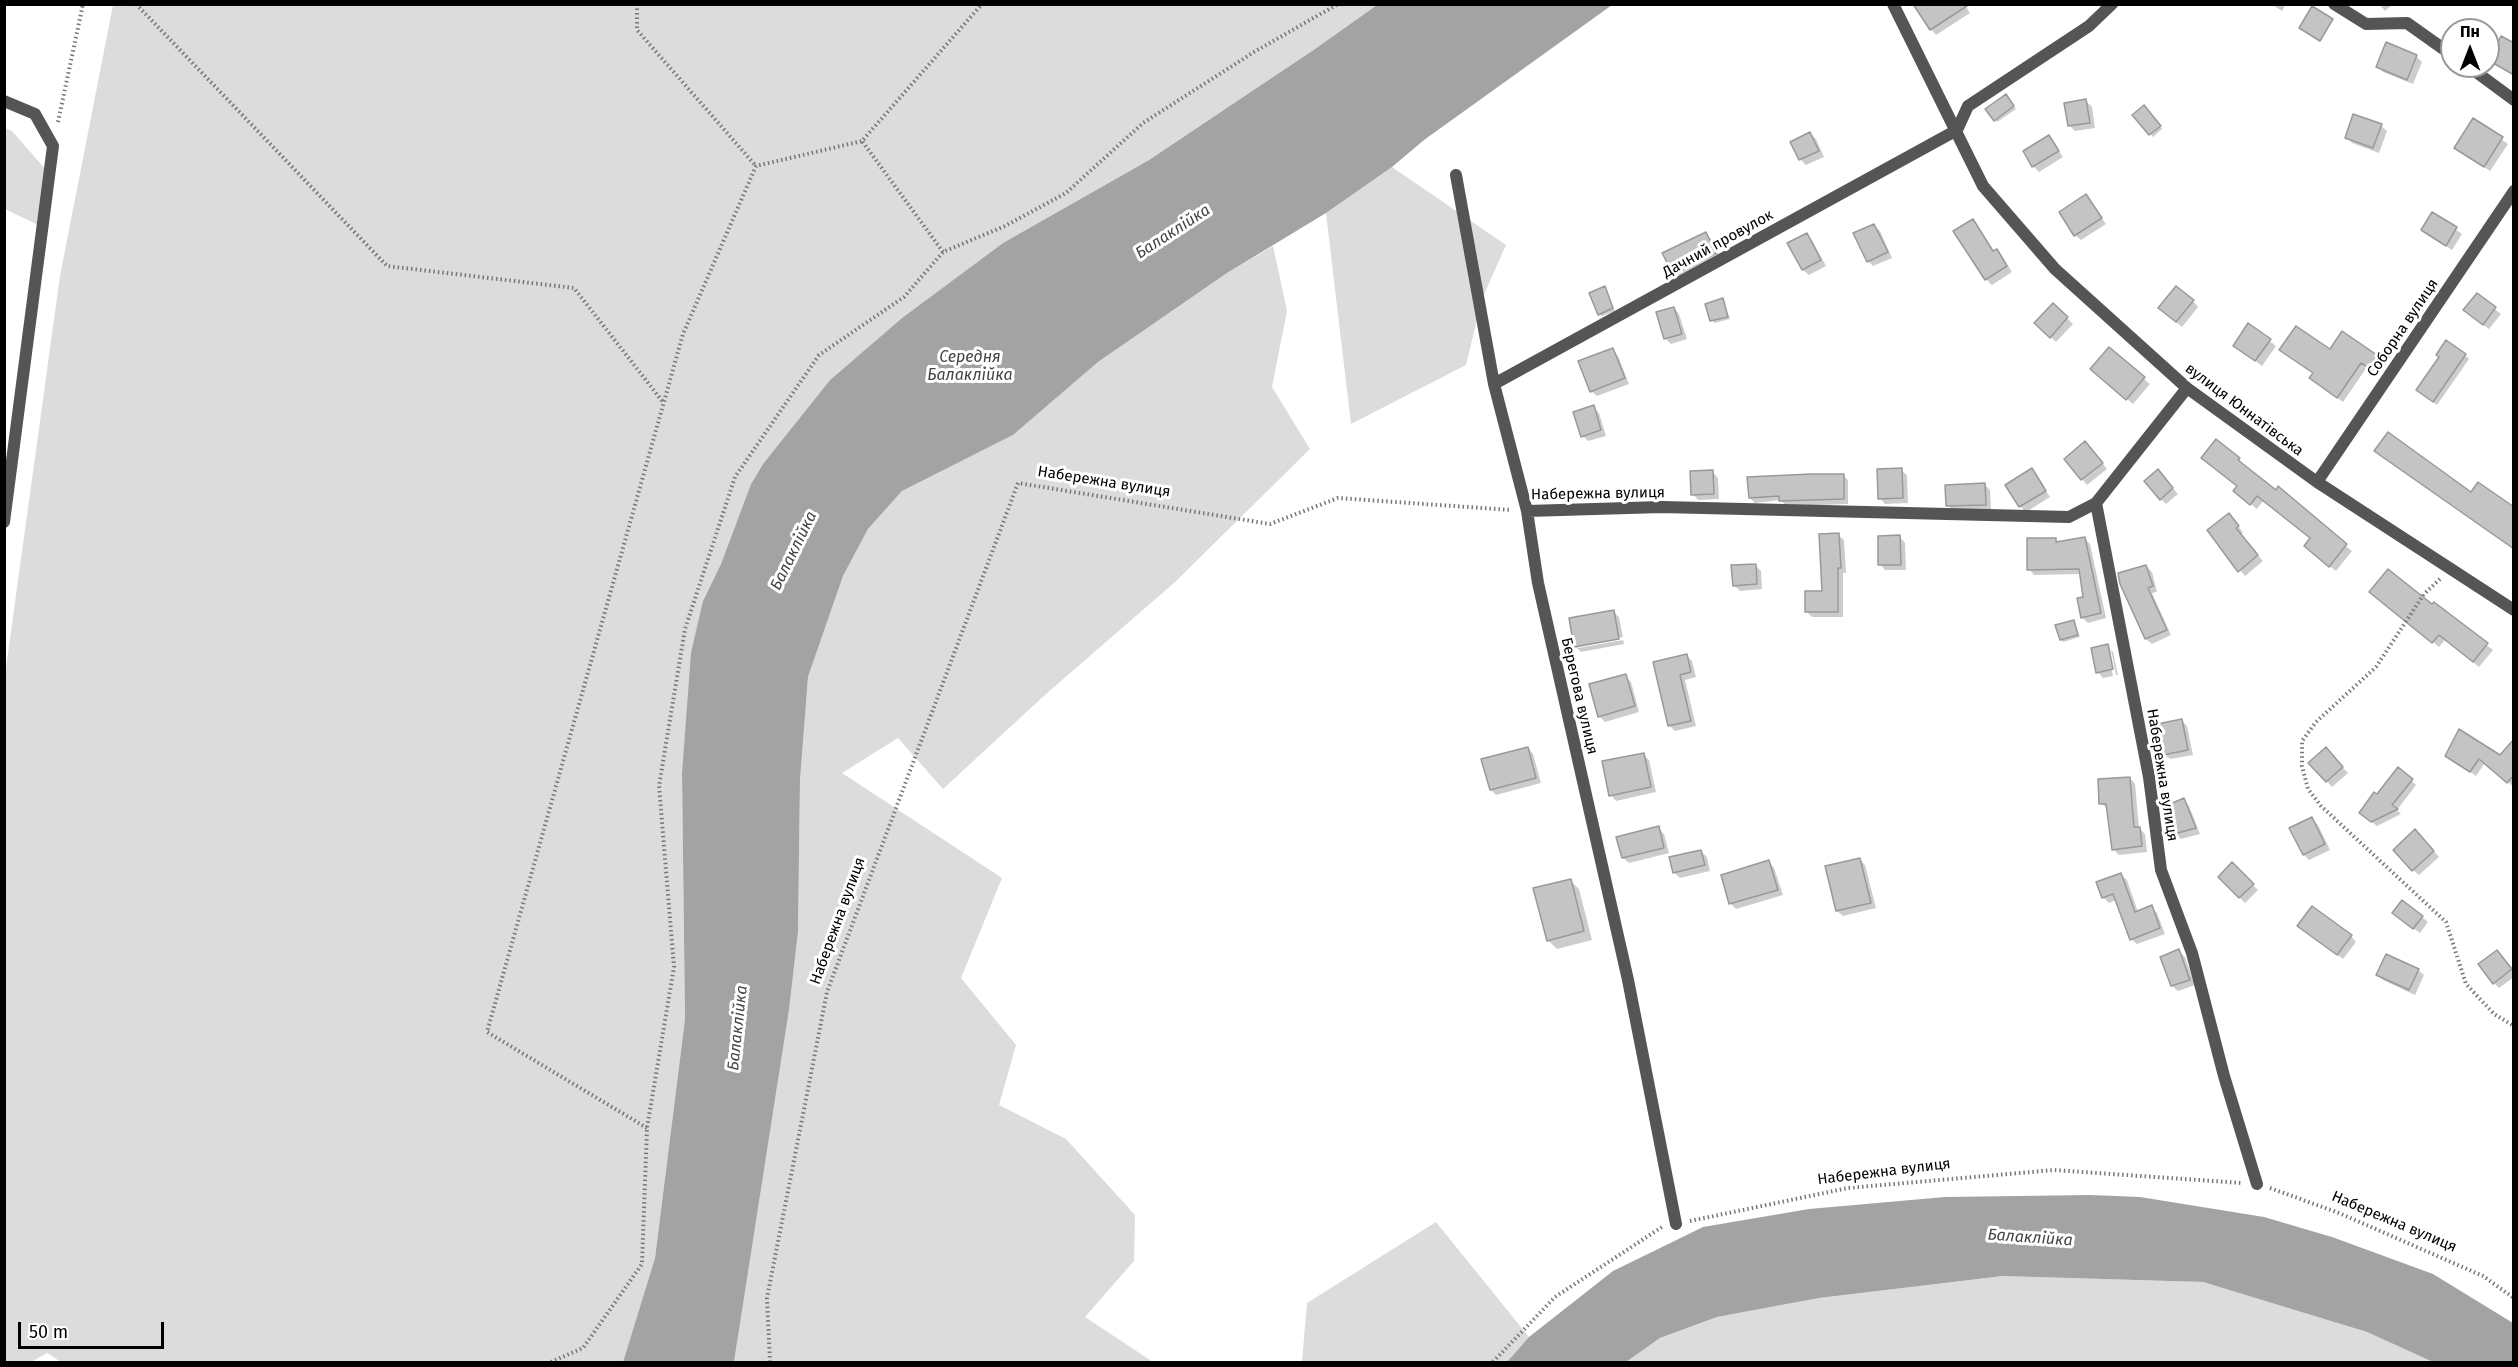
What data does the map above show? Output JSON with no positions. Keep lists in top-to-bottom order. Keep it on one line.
{"streets":{"street":["Дачний провулок","Соборна вулиця","вулиця Юннатівська","Набережна вулиця","Берегова вулиця"]},"crossings":[["Дачний провулок","вулиця Юннатівська"],["Дачний провулок","Берегова вулиця"],["Соборна вулиця","вулиця Юннатівська"],["вулиця Юннатівська","Набережна вулиця"],["Набережна вулиця","Берегова вулиця"]],"water":["Балаклійка","Середня Балаклійка"],"scale_bar":"50 m","north":"top"}
